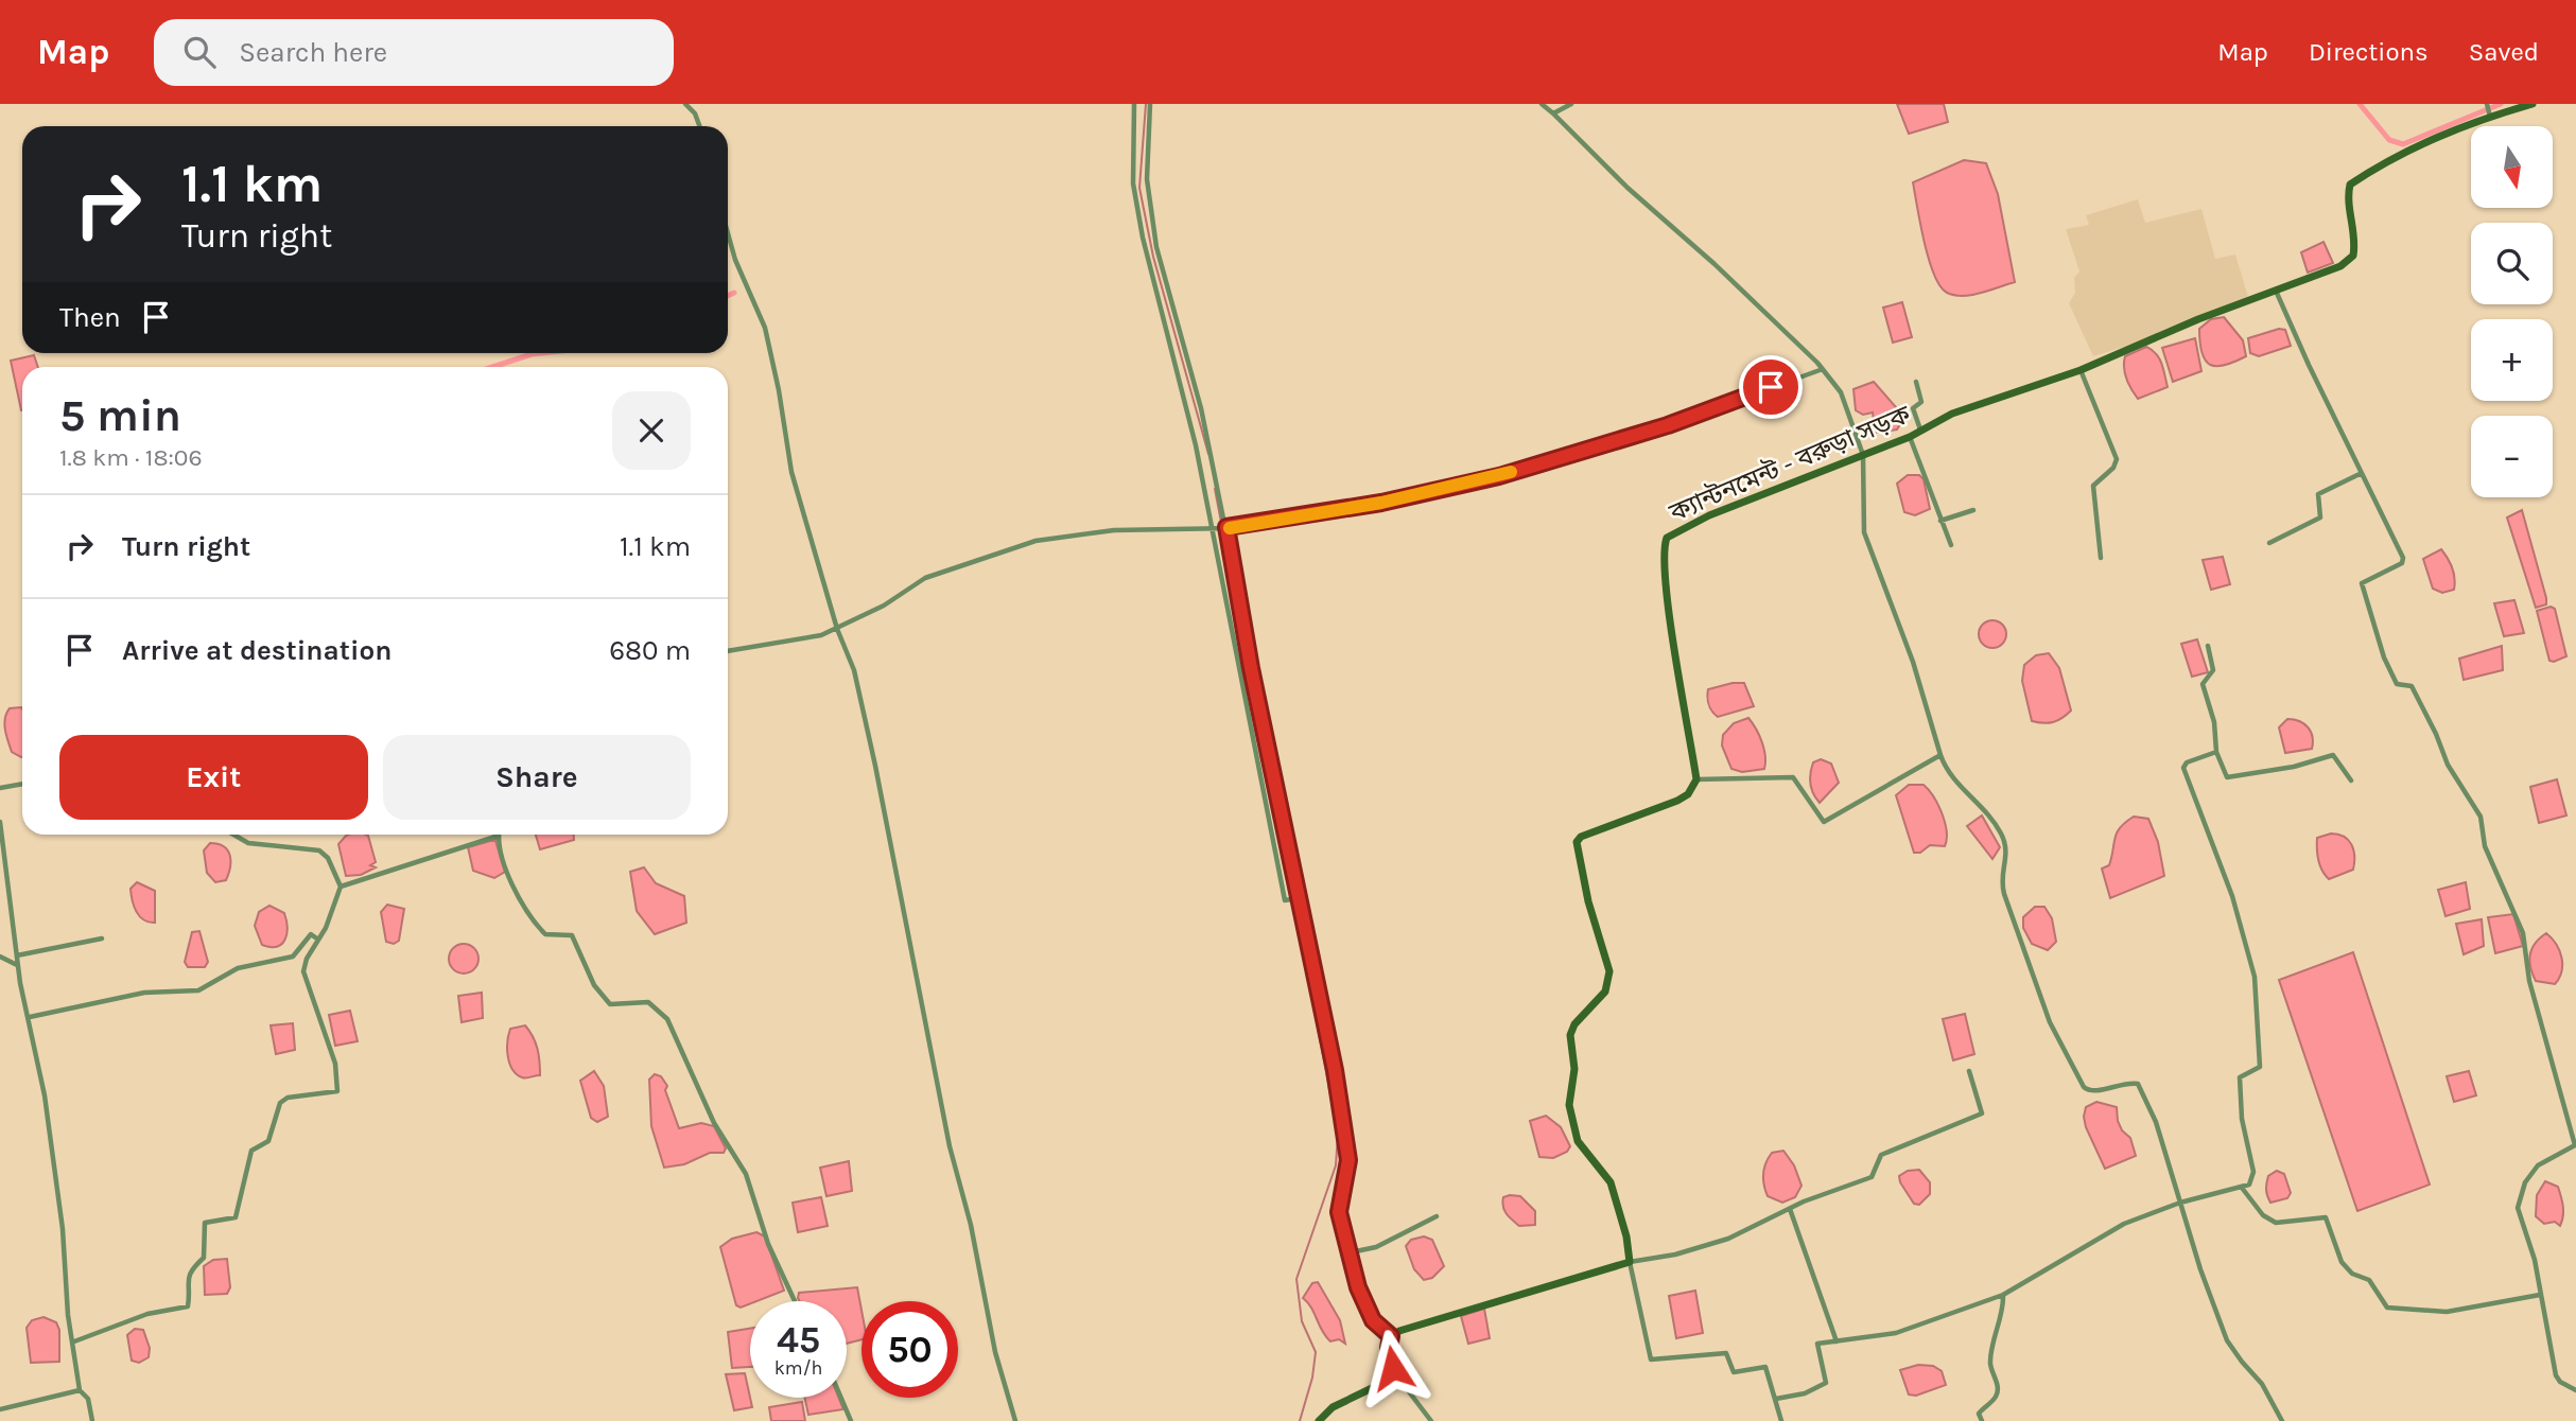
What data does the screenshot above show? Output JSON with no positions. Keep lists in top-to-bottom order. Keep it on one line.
{"streets":{"main road":["ক্যান্টনমেন্ট - বরুড়া সড়ক"]},"north":"bottom","page":{"header":"Map","search":"Search here","nav":["Map","Directions","Saved"],"map_buttons":["+","−"],"turn":["1.1 km","Turn right"],"then":"Then","heading":["5 min","1.8 km · 18:06"],"list":[{"name":"Turn right","value":"1.1 km"},{"name":"Arrive at destination","value":"680 m"}],"buttons":["Exit","Share"],"speed":"45 km/h","limit":"50"}}
